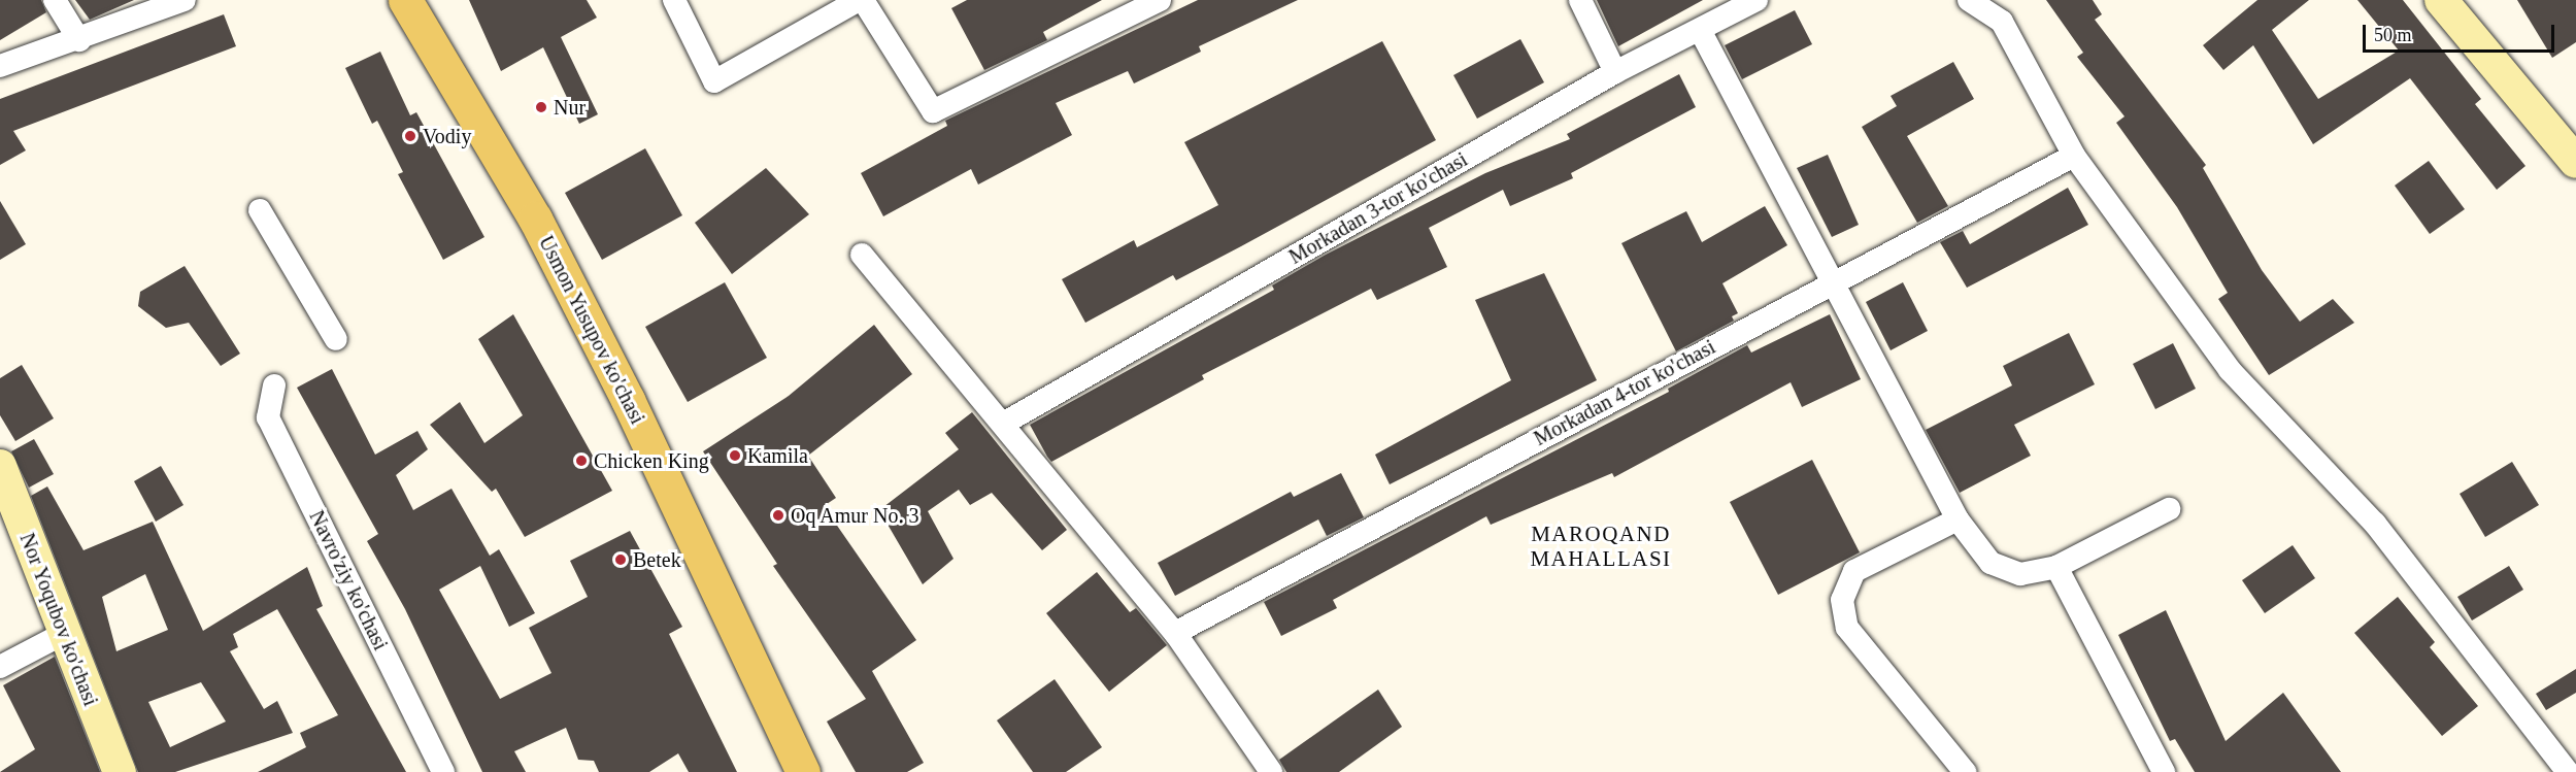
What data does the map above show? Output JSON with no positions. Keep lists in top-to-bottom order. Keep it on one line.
{"streets":{"main road":["Usmon Yusupov ko'chasi"],"street":["Morkadan 3-tor ko'chasi","Morkadan 4-tor ko'chasi","Navro'ziy ko'chasi","Nor Yoqubov ko'chasi"]},"districts":["MAROQAND MAHALLASI"],"places":["Nur","Vodiy","Kamila","Chicken King","Oq Amur No. 3","Betek"],"scale_bar":"50 m"}
